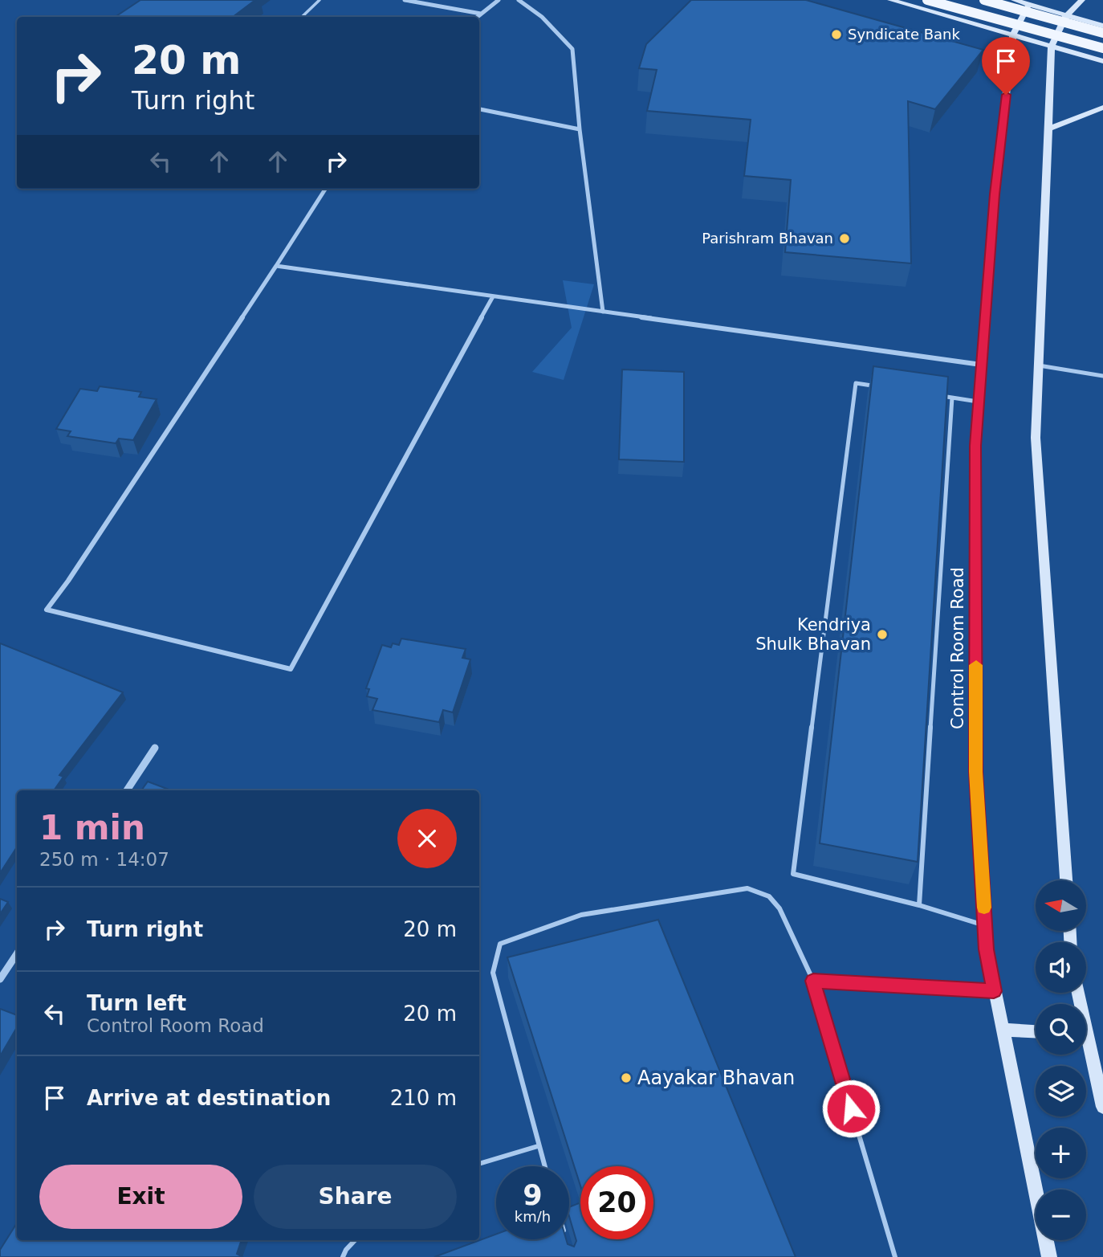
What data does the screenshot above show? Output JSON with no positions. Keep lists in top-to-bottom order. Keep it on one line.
{"streets":{"main road":["Control Room Road"]},"places":["Syndicate Bank","Parishram Bhavan","Kendriya Shulk Bhavan","Aayakar Bhavan"],"north":"left","page":{"turn":["20 m","Turn right"],"heading":["1 min","250 m · 14:07"],"map_buttons":["+","−"],"list":[{"name":"Turn right","value":"20 m"},{"name":"Turn left","note":"Control Room Road","value":"20 m"},{"name":"Arrive at destination","value":"210 m"}],"buttons":["Exit","Share"],"speed":"9 km/h","limit":"20"}}
